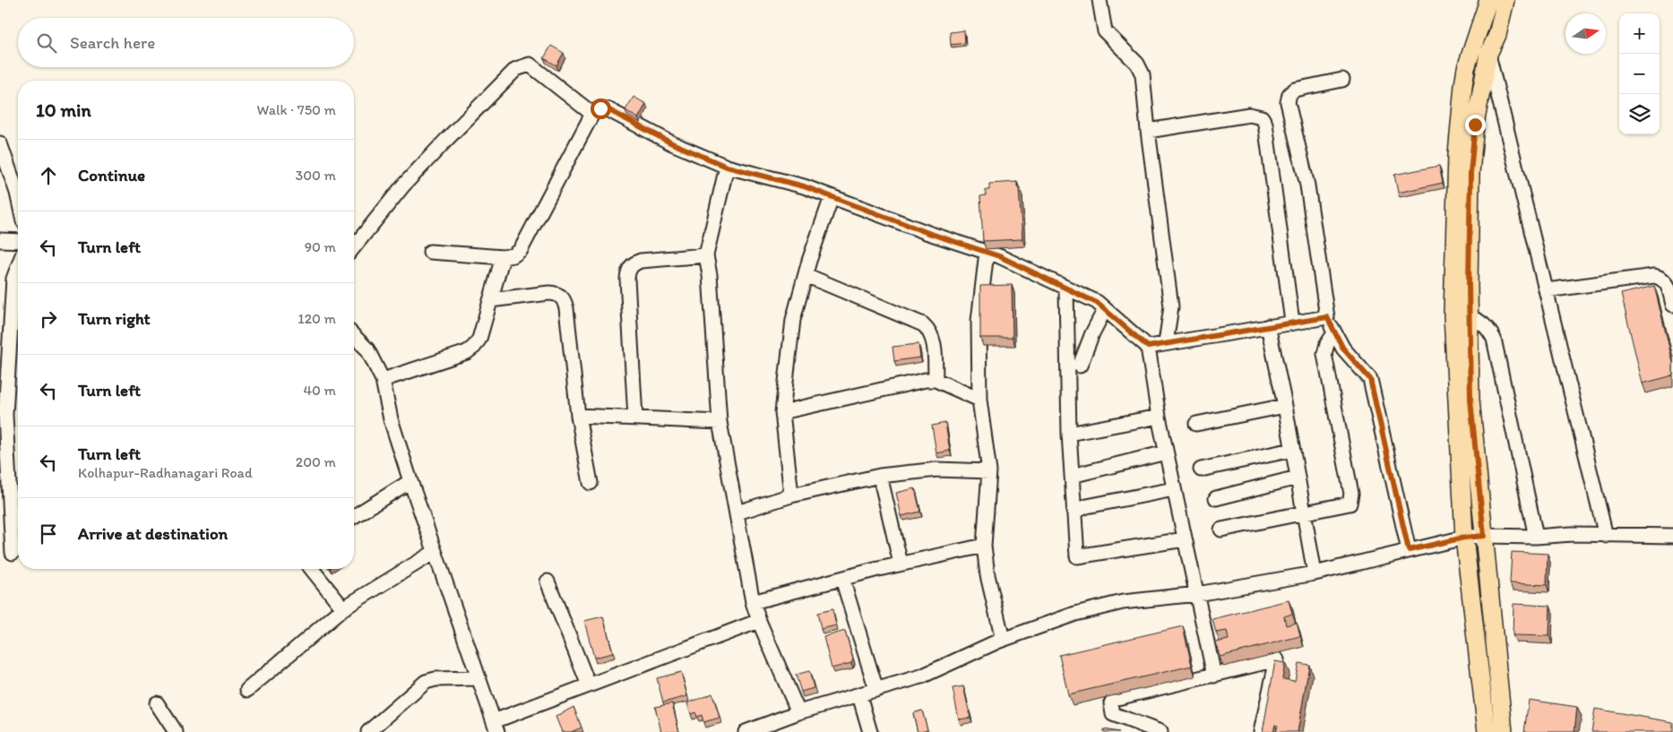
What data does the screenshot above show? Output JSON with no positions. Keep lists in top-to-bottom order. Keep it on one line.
{"north":"right","page":{"map_buttons":["+","−"],"search":"Search here","heading":["10 min","Walk · 750 m"],"list":[["Continue","300 m"],["Turn left","90 m"],["Turn right","120 m"],["Turn left","40 m"],["Turn left","Kolhapur-Radhanagari Road","200 m"],"Arrive at destination"]}}
